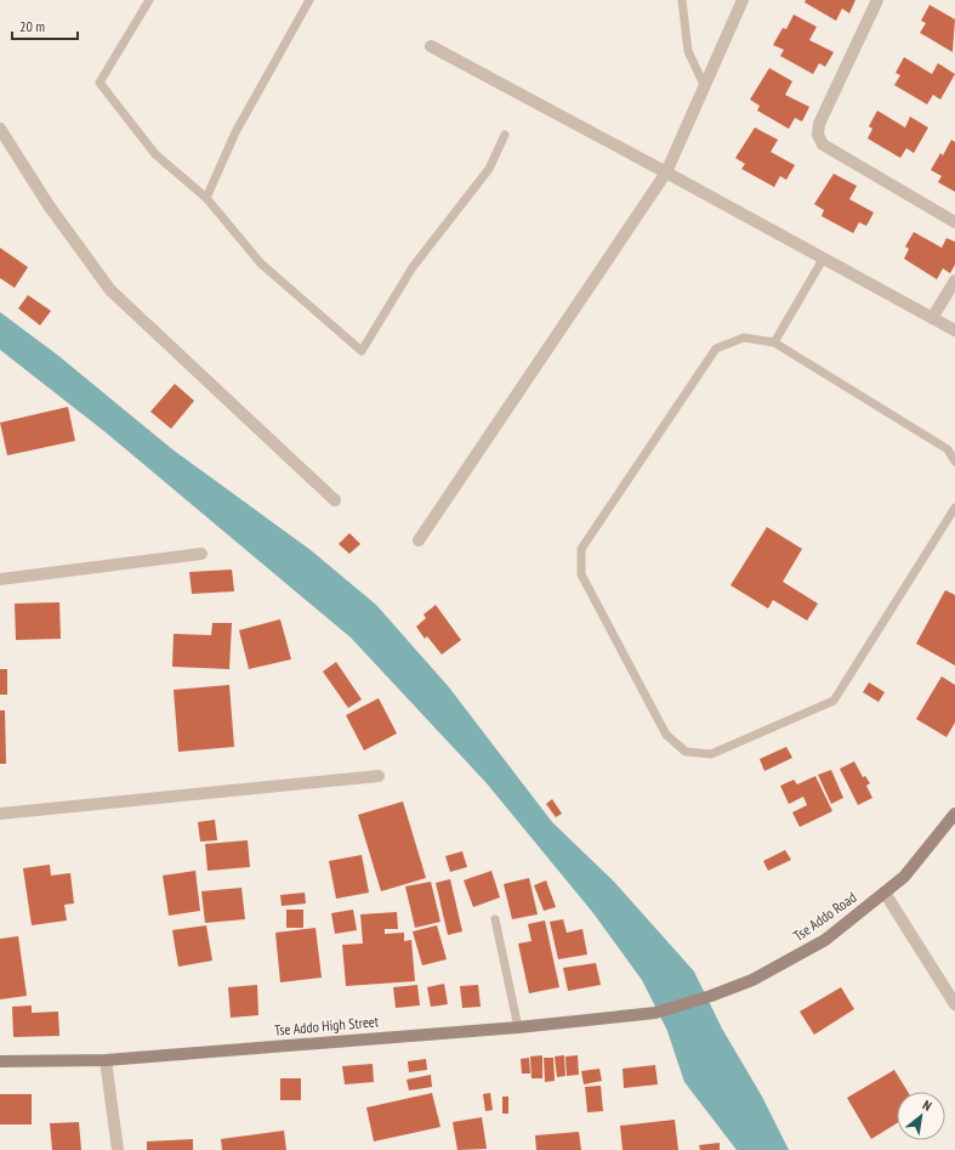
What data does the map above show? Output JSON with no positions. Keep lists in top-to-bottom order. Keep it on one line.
{"streets":{"street":["Tse Addo Road","Tse Addo High Street"]},"crossings":[["Tse Addo Road","Tse Addo High Street"]],"scale_bar":"20 m","north":"top right"}
